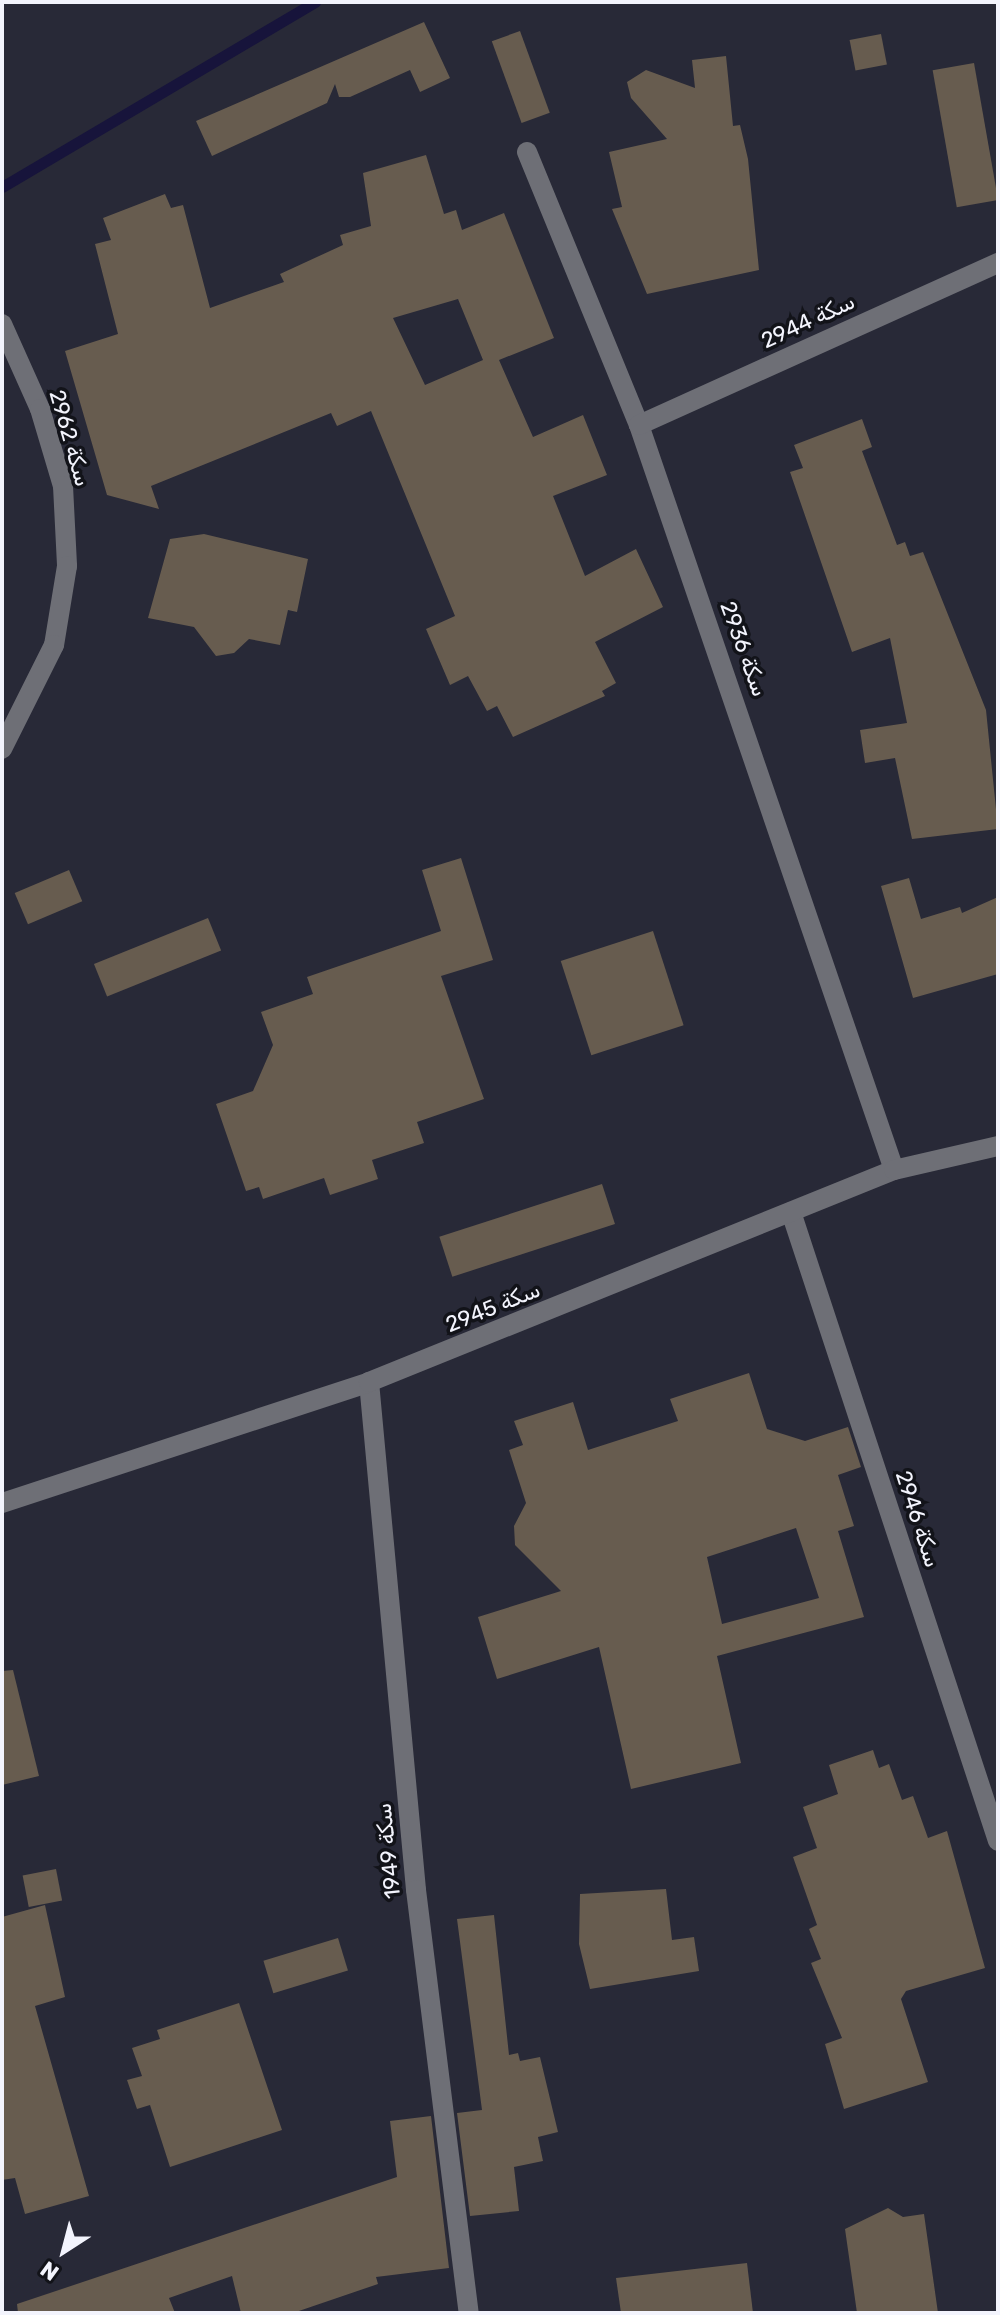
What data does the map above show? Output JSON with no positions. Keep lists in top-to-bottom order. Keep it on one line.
{"streets":{"street":["سكة 2944","سكة 2962","سكة 2936","سكة 2945","سكة 2946","سكة 1949"]},"crossings":[["سكة 2944","سكة 2936"],["سكة 2936","سكة 2945"],["سكة 2945","سكة 2946"],["سكة 2945","سكة 1949"]],"north":"bottom left"}
